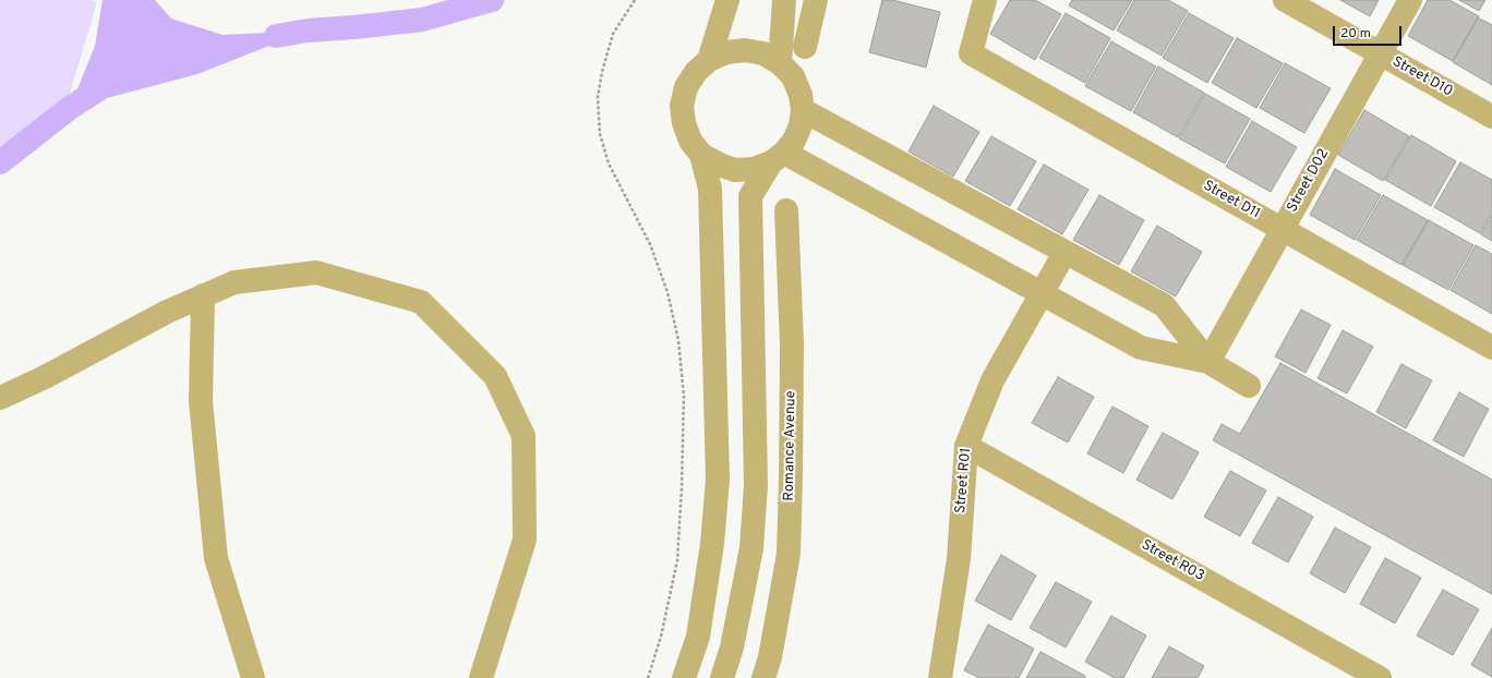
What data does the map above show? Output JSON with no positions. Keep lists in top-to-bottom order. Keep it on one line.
{"streets":{"street":["Street D10","Street D02","Street D11","Romance Avenue","Street R01","Street R03"]},"crossings":[["Street D10","Street D02"],["Street D02","Street D11"],["Street R01","Street R03"]],"scale_bar":"20 m"}
